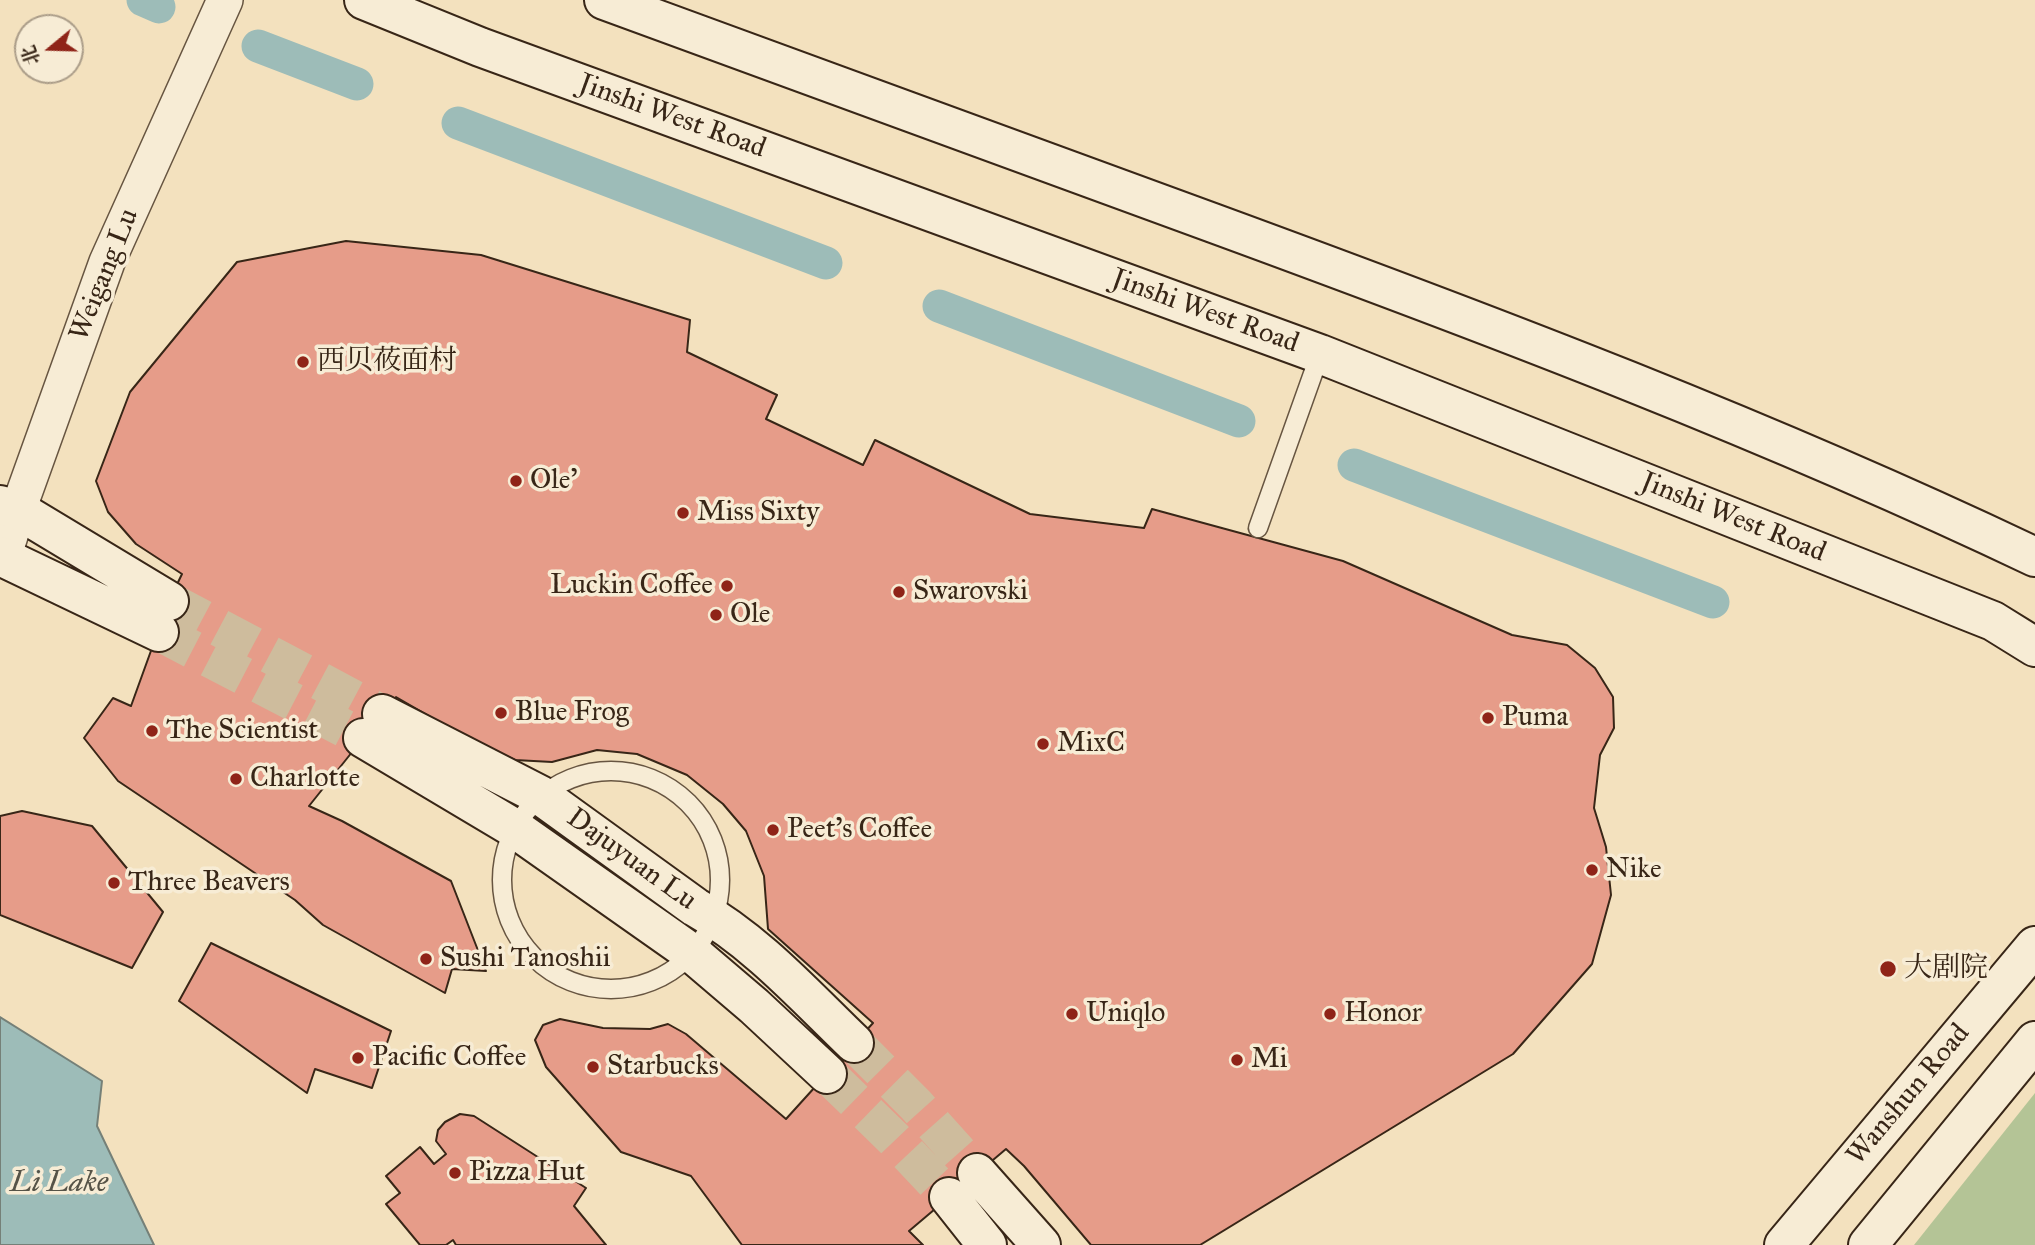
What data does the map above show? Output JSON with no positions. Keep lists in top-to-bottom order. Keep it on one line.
{"streets":{"main road":["Jinshi West Road","Dajuyuan Lu","Wanshun Road"],"street":["Weigang Lu"]},"water":["Li Lake"],"places":["西贝莜面村","Ole'","Miss Sixty","Luckin Coffee","Swarovski","Ole","Blue Frog","Puma","The Scientist","MixC","Charlotte","Peet's Coffee","Nike","Three Beavers","Sushi Tanoshii","大剧院","Uniqlo","Honor","Pacific Coffee","Mi","Starbucks","Pizza Hut"],"north":"left"}
